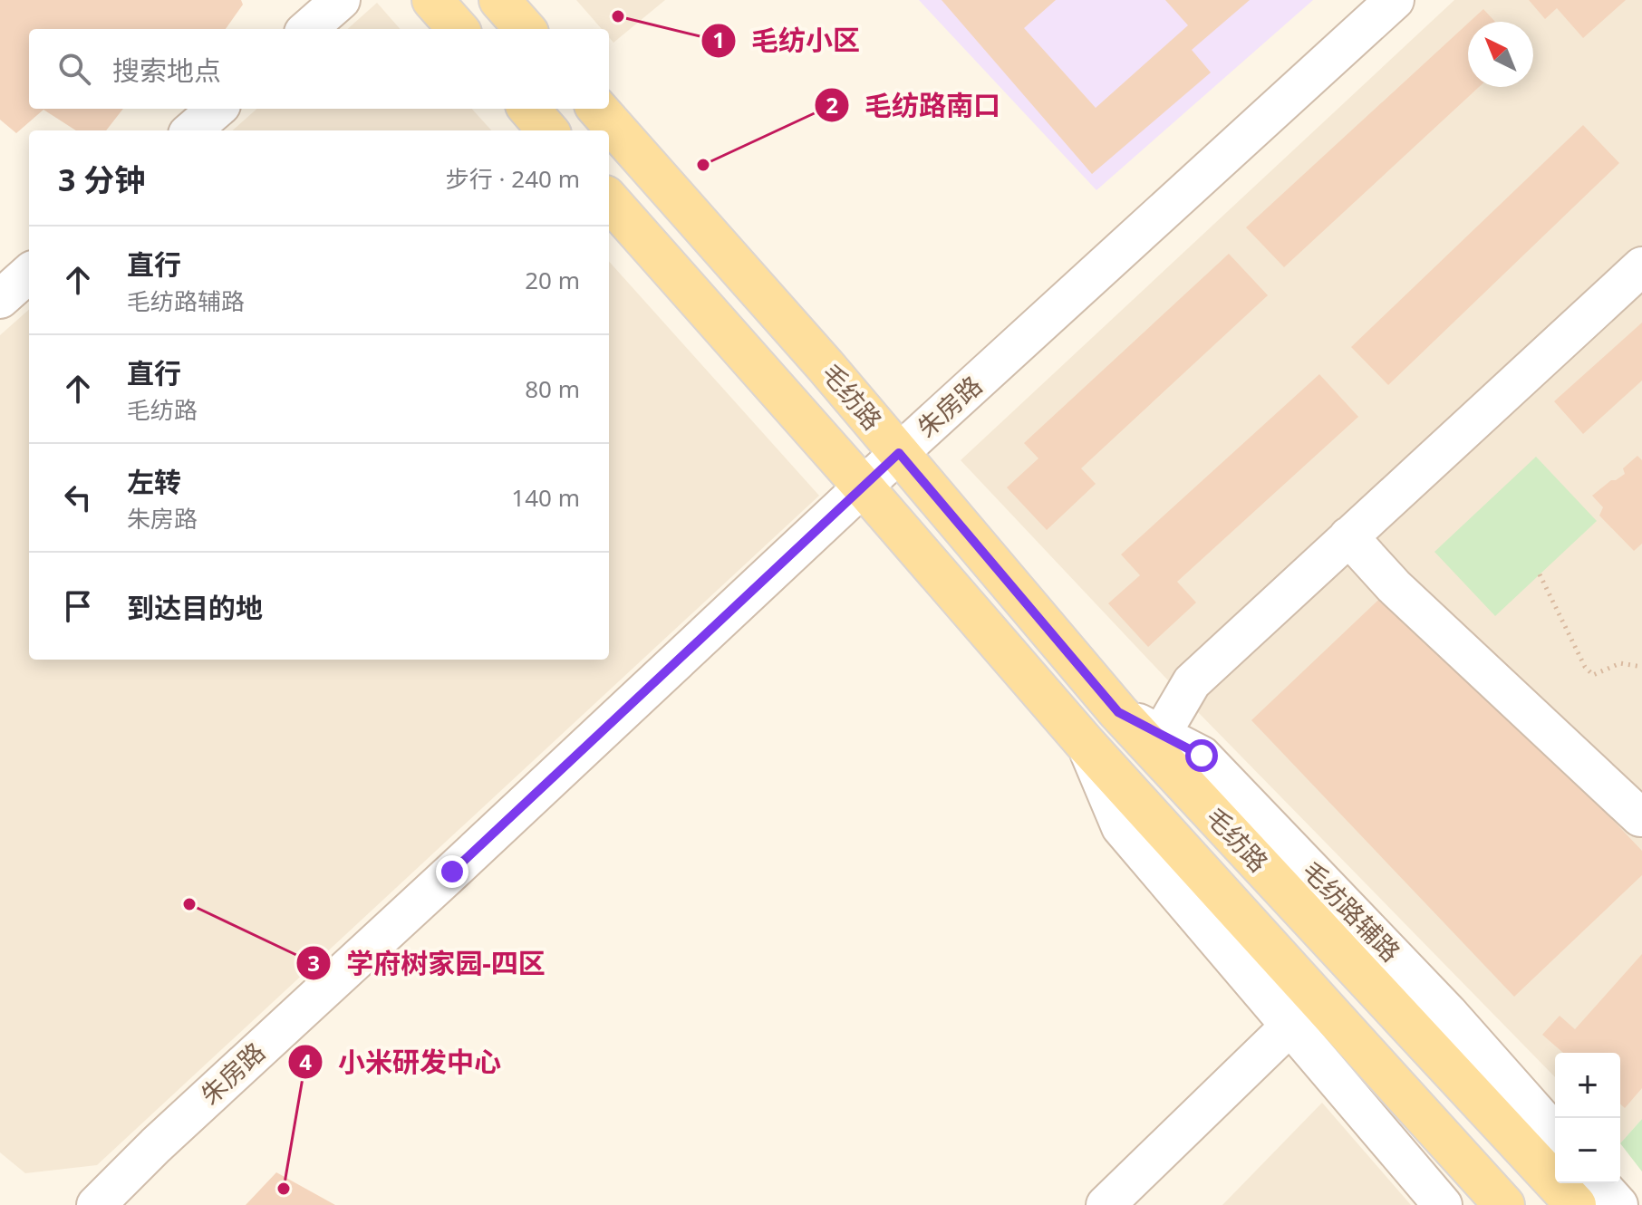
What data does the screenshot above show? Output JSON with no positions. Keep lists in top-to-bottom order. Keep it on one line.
{"streets":{"main road":["毛纺路"],"street":["朱房路","毛纺路辅路"]},"crossings":[["毛纺路","朱房路"],["毛纺路","毛纺路辅路"]],"places":["毛纺小区","毛纺路南口","学府树家园-四区","小米研发中心"],"north":"top left","page":{"search":"搜索地点","heading":["3 分钟","步行 · 240 m"],"list":[["直行","毛纺路辅路","20 m"],["直行","毛纺路","80 m"],["左转","朱房路","140 m"],"到达目的地"],"map_buttons":["+","−"]}}
